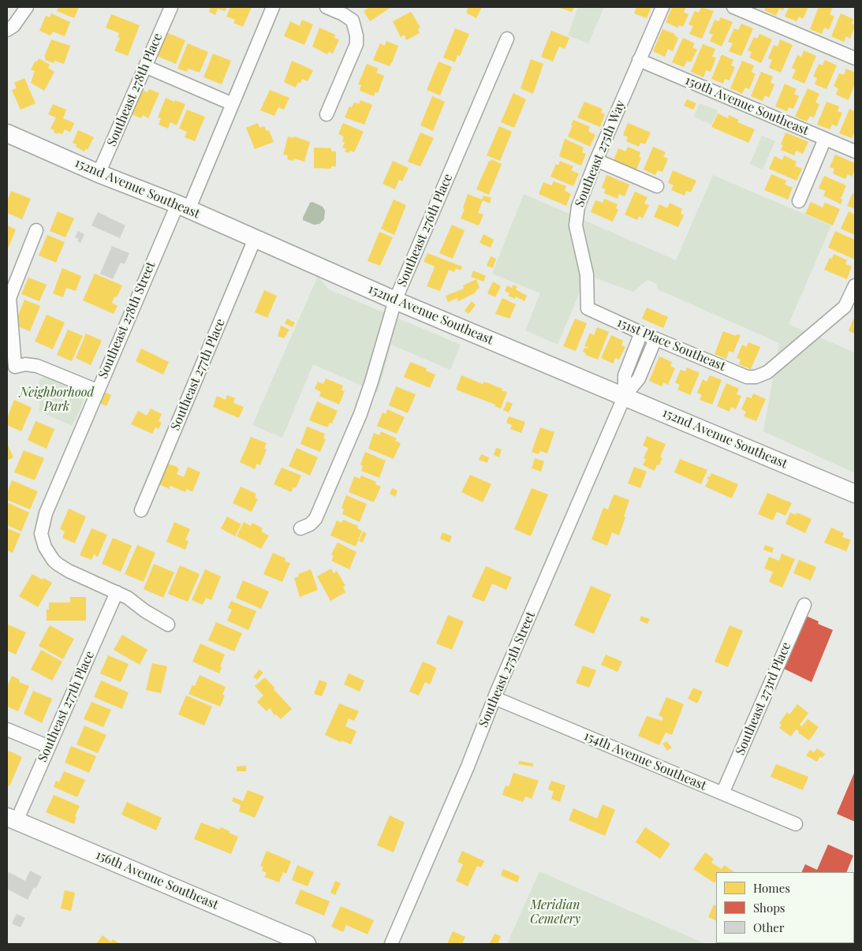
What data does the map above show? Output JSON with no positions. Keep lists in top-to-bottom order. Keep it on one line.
{"streets":{"street":["Southeast 278th Place","150th Avenue Southeast","Southeast 275th Way","152nd Avenue Southeast","Southeast 276th Place","Southeast 278th Street","151st Place Southeast","Southeast 277th Place","Southeast 275th Street","Southeast 273rd Place","154th Avenue Southeast","156th Avenue Southeast"]},"crossings":[["Southeast 278th Place","152nd Avenue Southeast"],["150th Avenue Southeast","Southeast 275th Way"],["Southeast 275th Way","151st Place Southeast"],["152nd Avenue Southeast","Southeast 276th Place"],["152nd Avenue Southeast","Southeast 278th Street"],["152nd Avenue Southeast","Southeast 277th Place"],["152nd Avenue Southeast","Southeast 275th Street"],["Southeast 278th Street","Southeast 277th Place"],["151st Place Southeast","Southeast 275th Street"],["Southeast 277th Place","156th Avenue Southeast"],["Southeast 275th Street","154th Avenue Southeast"],["Southeast 273rd Place","154th Avenue Southeast"]],"parks":["Neighborhood Park","Meridian Cemetery"],"legend":["Homes","Shops","Other"]}
